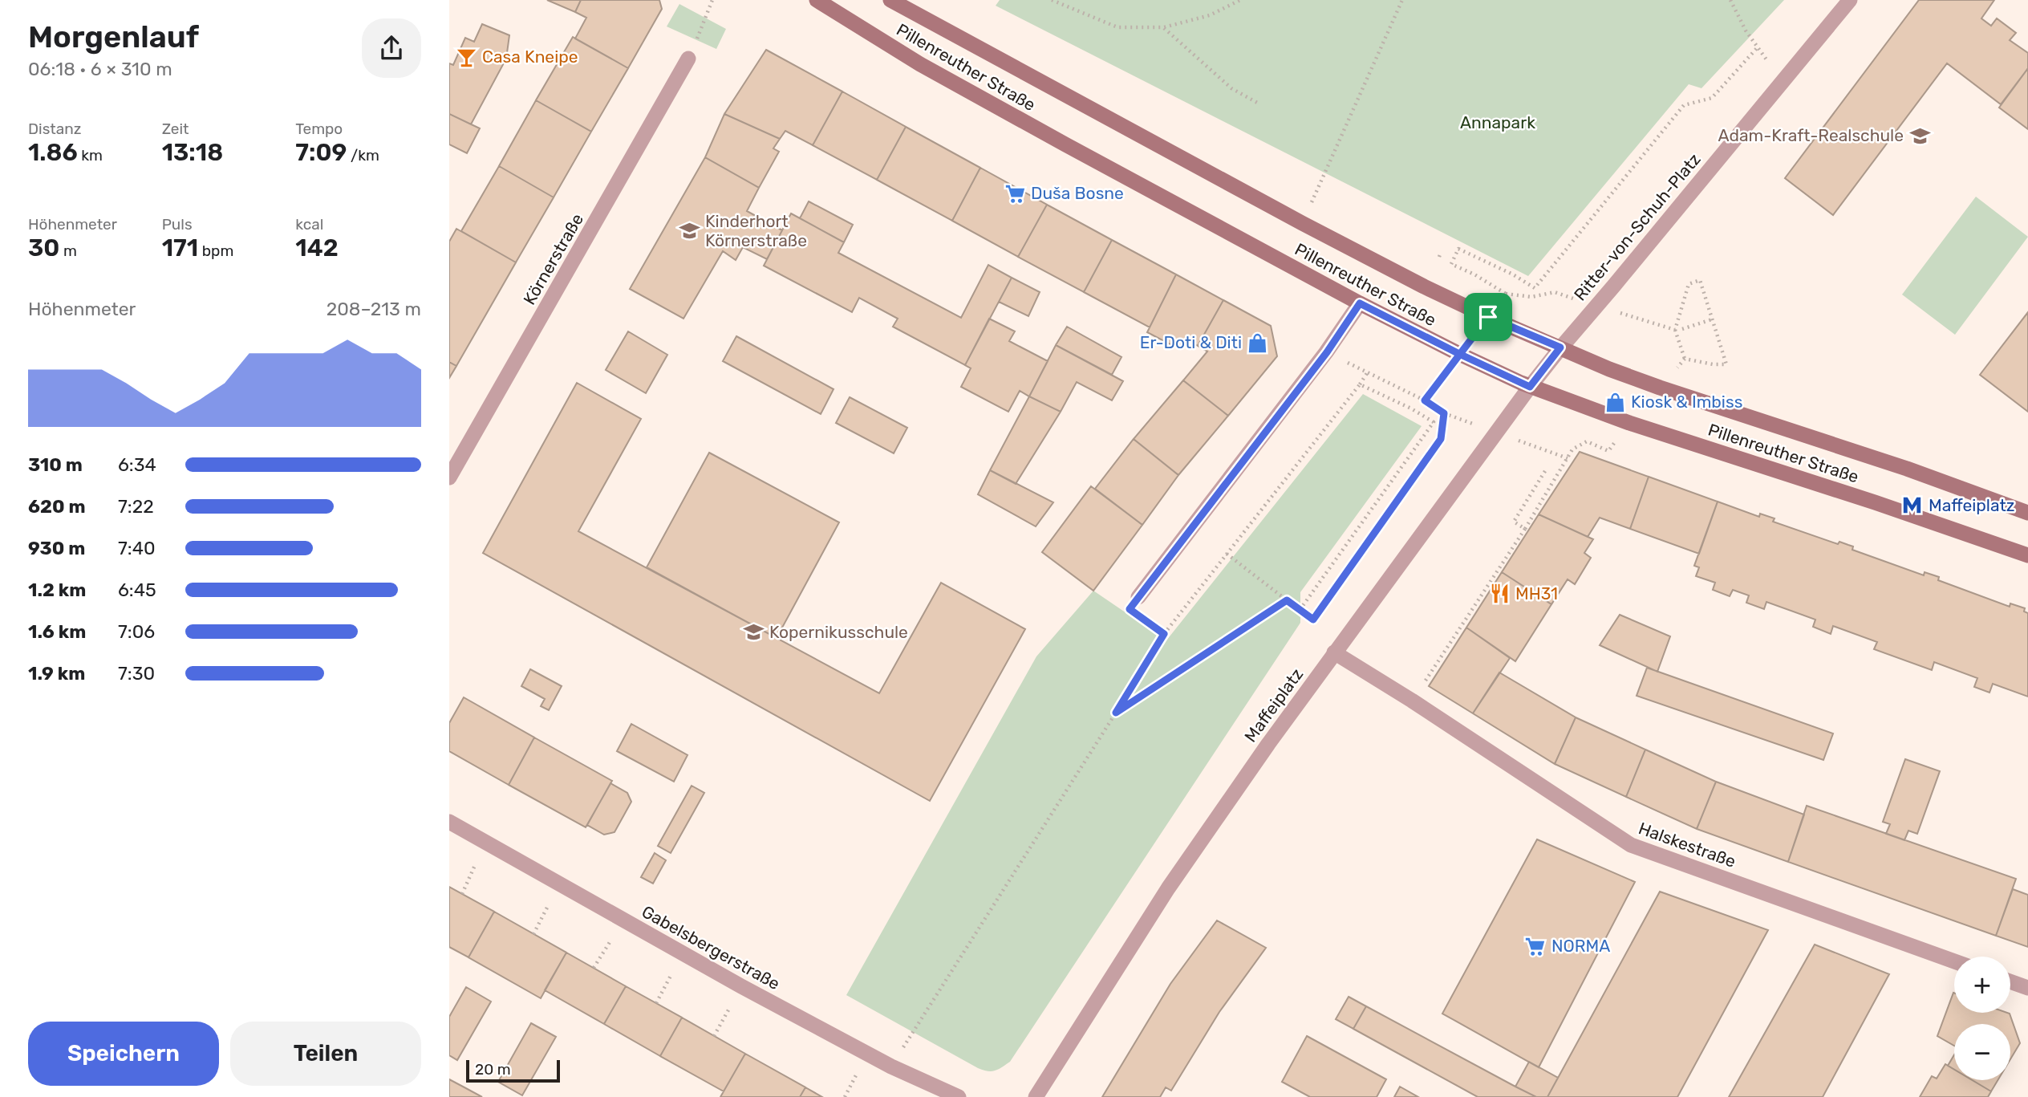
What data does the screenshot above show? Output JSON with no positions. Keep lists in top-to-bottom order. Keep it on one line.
{"streets":{"main road":["Pillenreuther Straße"],"street":["Ritter-von-Schuh-Platz","Körnerstraße","Maffeiplatz","Halskestraße","Gabelsbergerstraße"]},"crossings":[["Pillenreuther Straße","Ritter-von-Schuh-Platz"],["Pillenreuther Straße","Maffeiplatz"],["Ritter-von-Schuh-Platz","Maffeiplatz"],["Maffeiplatz","Halskestraße"]],"parks":["Annapark"],"places":{"bar":["Casa Kneipe"],"school or university":["Adam-Kraft-Realschule","Kinderhort Körnerstraße","Kopernikusschule"],"supermarket":["Duša Bosne","NORMA"],"shop":["Er-Doti & Diti","Kiosk & Imbiss"],"metro station":["Maffeiplatz"],"restaurant":["MH31"]},"scale_bar":"20 m","page":{"heading":["Morgenlauf","06:18 · 6 × 310 m"],"stats":[["Distanz","1.86 km"],["Zeit","13:18"],["Tempo","7:09 /km"],["Höhenmeter","30 m"],["Puls","171 bpm"],["kcal","142"]],"chart":["Höhenmeter","208–213 m"],"list":[{"name":"310 m","note":"6:34"},{"name":"620 m","note":"7:22"},{"name":"930 m","note":"7:40"},{"name":"1.2 km","note":"6:45"},{"name":"1.6 km","note":"7:06"},{"name":"1.9 km","note":"7:30"}],"map_buttons":["+","−"],"buttons":["Speichern","Teilen"],"scale":"20 m"}}
